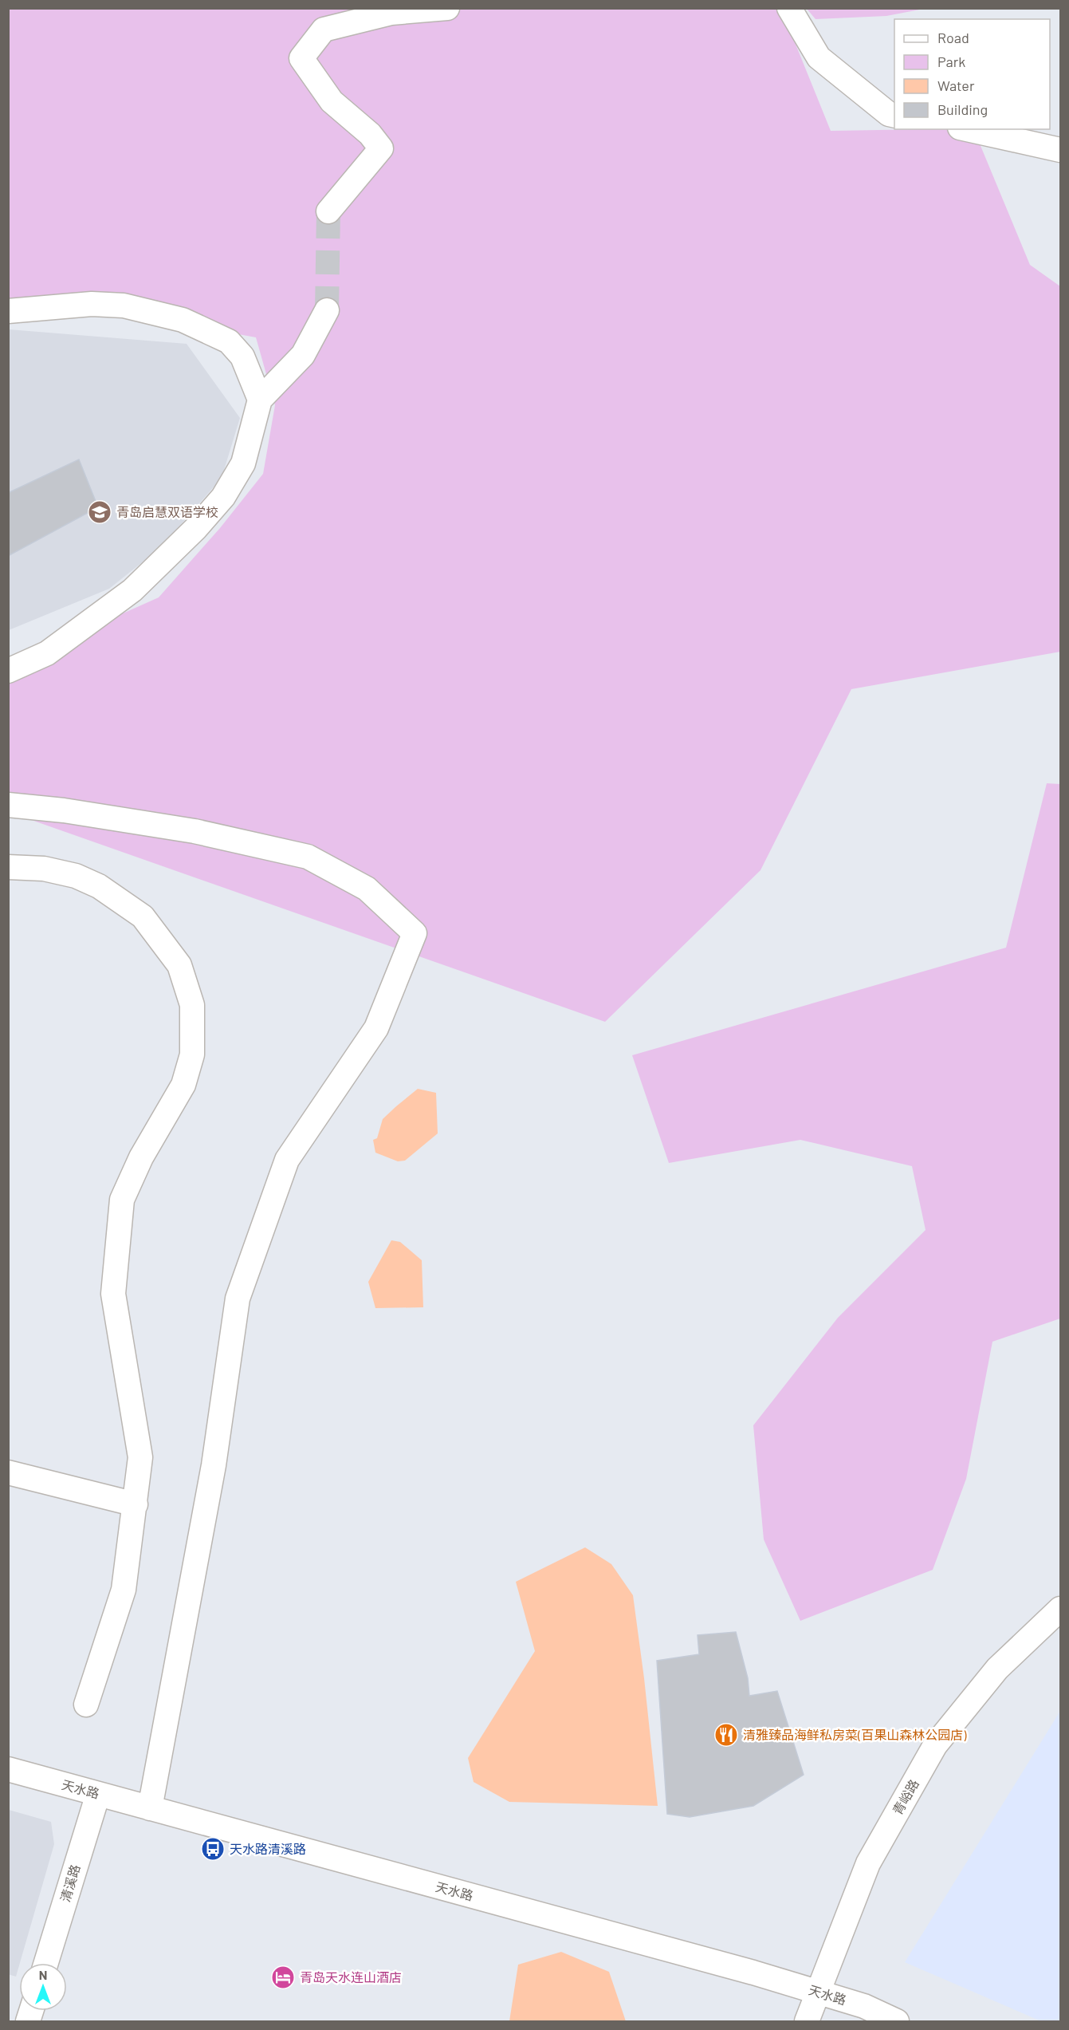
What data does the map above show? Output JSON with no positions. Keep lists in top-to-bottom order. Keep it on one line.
{"streets":{"street":["天水路","青峪路","清溪路"]},"crossings":[["天水路","青峪路"],["天水路","清溪路"]],"places":{"school or university":["青岛启慧双语学校"],"restaurant":["清雅臻品海鲜私房菜(百果山森林公园店)"],"bus stop":["天水路清溪路"],"hotel":["青岛天水连山酒店"]},"legend":["Road","Park","Water","Building"],"north":"top"}
